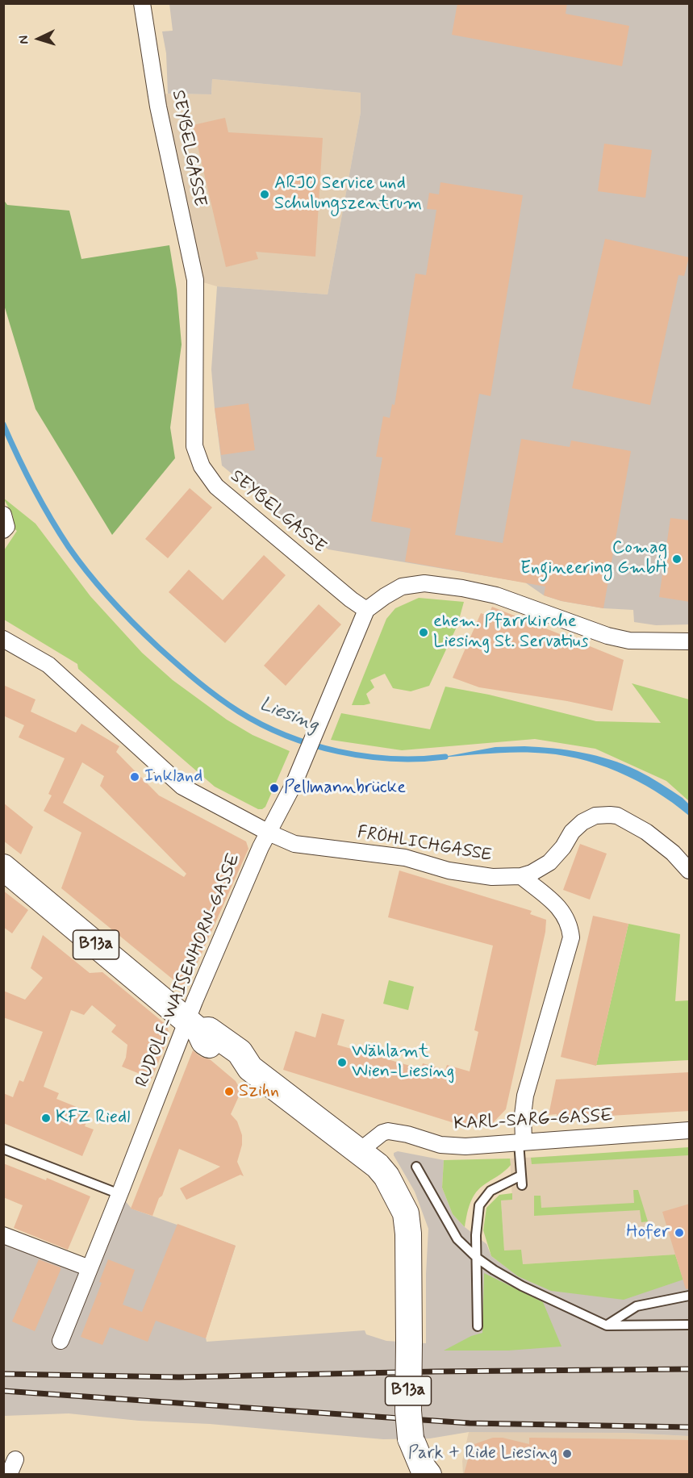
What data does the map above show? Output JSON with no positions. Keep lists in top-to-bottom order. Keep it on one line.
{"streets":{"main road":["B13a"],"street":["SEYBELGASSE","FRÖHLICHGASSE","RUDOLF-WAISENHORN-GASSE","KARL-SARG-GASSE"]},"crossings":[["SEYBELGASSE","RUDOLF-WAISENHORN-GASSE"],["FRÖHLICHGASSE","RUDOLF-WAISENHORN-GASSE"],["B13a","RUDOLF-WAISENHORN-GASSE"],["B13a","KARL-SARG-GASSE"]],"water":["Liesing"],"places":["ARJO Service und Schulungszentrum","Comag Engineering GmbH","ehem. Pfarrkirche Liesing St. Servatius","Inkland","Pellmannbrücke","Wählamt Wien-Liesing","Szihn","KFZ Riedl","Hofer","Park + Ride Liesing"],"north":"left"}
